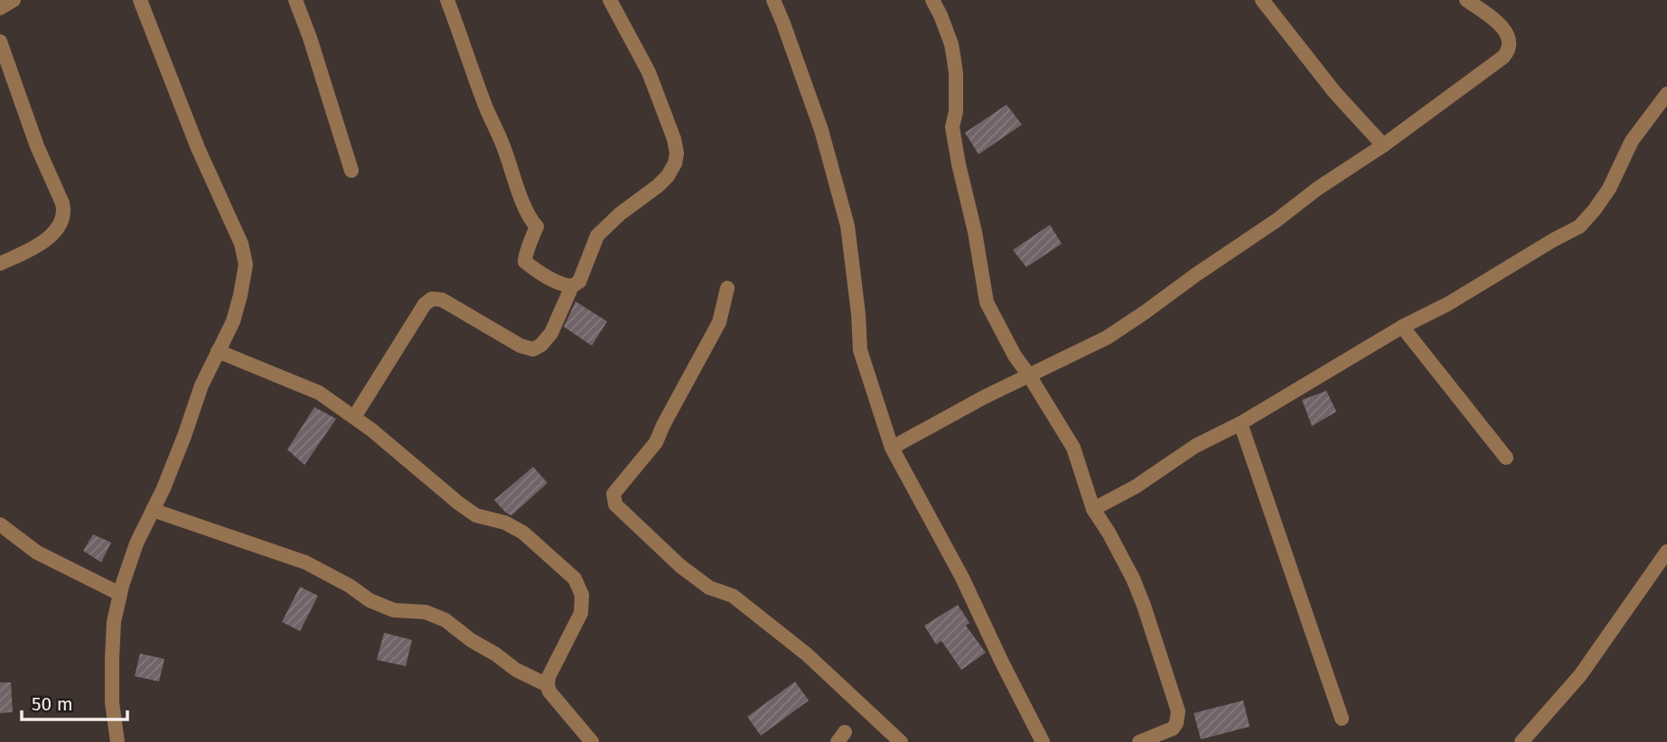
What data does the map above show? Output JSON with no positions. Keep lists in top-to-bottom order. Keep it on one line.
{"scale_bar":"50 m"}
